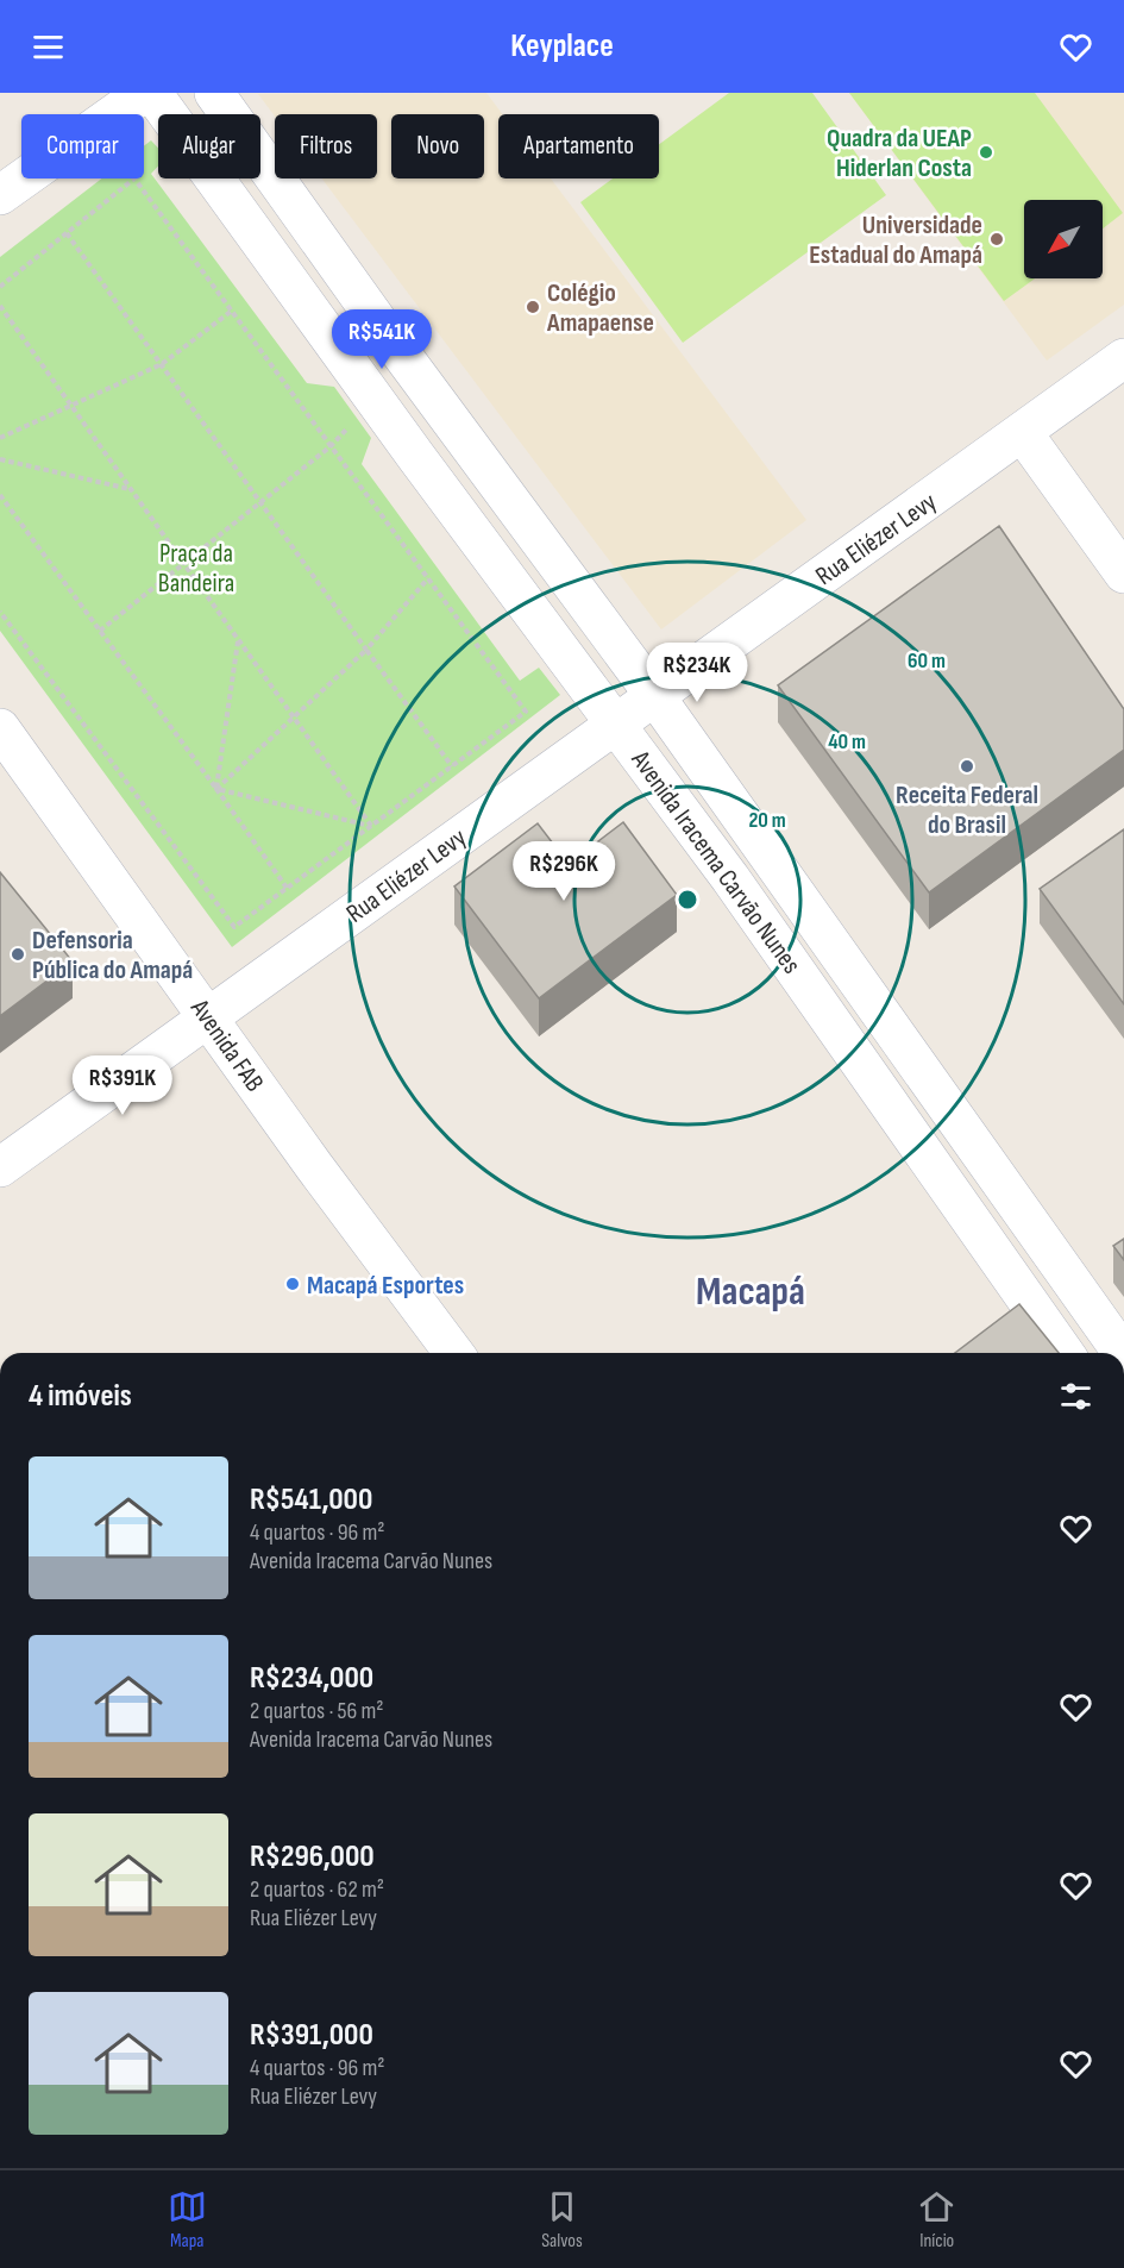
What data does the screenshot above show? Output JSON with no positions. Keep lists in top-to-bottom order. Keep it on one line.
{"streets":{"street":["Rua Eliézer Levy","Avenida Iracema Carvão Nunes","Avenida FAB"]},"crossings":[["Rua Eliézer Levy","Avenida Iracema Carvão Nunes"],["Rua Eliézer Levy","Avenida FAB"]],"districts":["Macapá"],"parks":["Praça da Bandeira"],"places":["Quadra da UEAP Hiderlan Costa","Universidade Estadual do Amapá","Colégio Amapaense","Receita Federal do Brasil","Defensoria Pública do Amapá","Macapá Esportes"],"north":"bottom left","page":{"header":"Keyplace","chip":["Comprar","Alugar","Filtros","Novo","Apartamento"],"price":["R$541K","R$234K","R$296K","R$391K"],"heading":"4 imóveis","list":[{"name":"R$541,000","note":"4 quartos · 96 m² · Avenida Iracema Carvão Nunes"},{"name":"R$234,000","note":"2 quartos · 56 m² · Avenida Iracema Carvão Nunes"},{"name":"R$296,000","note":"2 quartos · 62 m² · Rua Eliézer Levy"},{"name":"R$391,000","note":"4 quartos · 96 m² · Rua Eliézer Levy"}],"tabs":["Mapa","Salvos","Início"]},"rings":["60 m","40 m","20 m"]}
